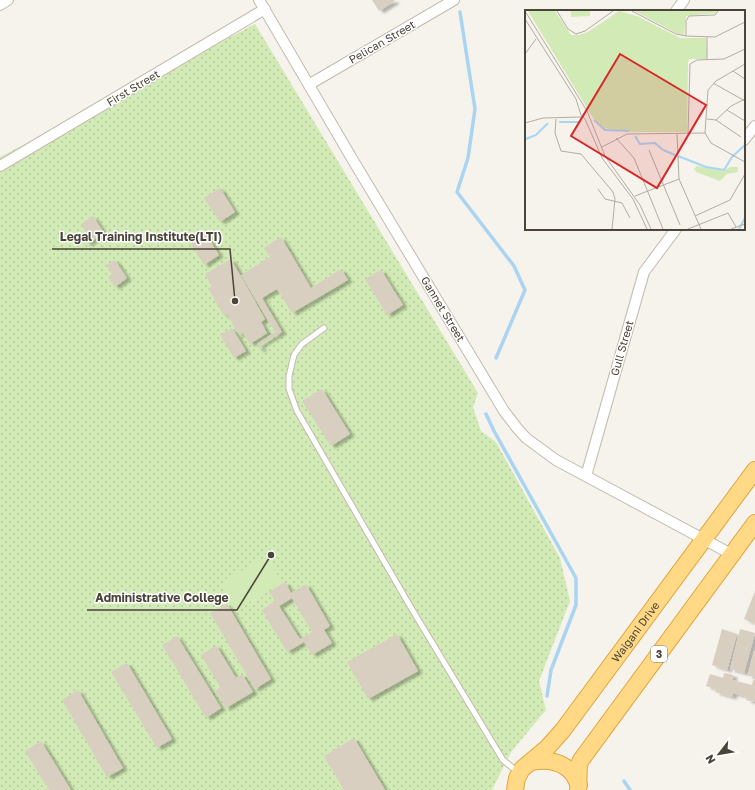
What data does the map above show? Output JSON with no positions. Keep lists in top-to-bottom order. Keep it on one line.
{"streets":{"highway":["Waigani Drive","3"],"street":["Pelican Street","First Street","Gannet Street","Gull Street"]},"crossings":[["Pelican Street","Gannet Street"],["First Street","Gannet Street"],["Gannet Street","Gull Street"],["Gannet Street","Waigani Drive"],["Gannet Street","3"]],"places":["Legal Training Institute(LTI)","Administrative College"],"north":"bottom left"}
